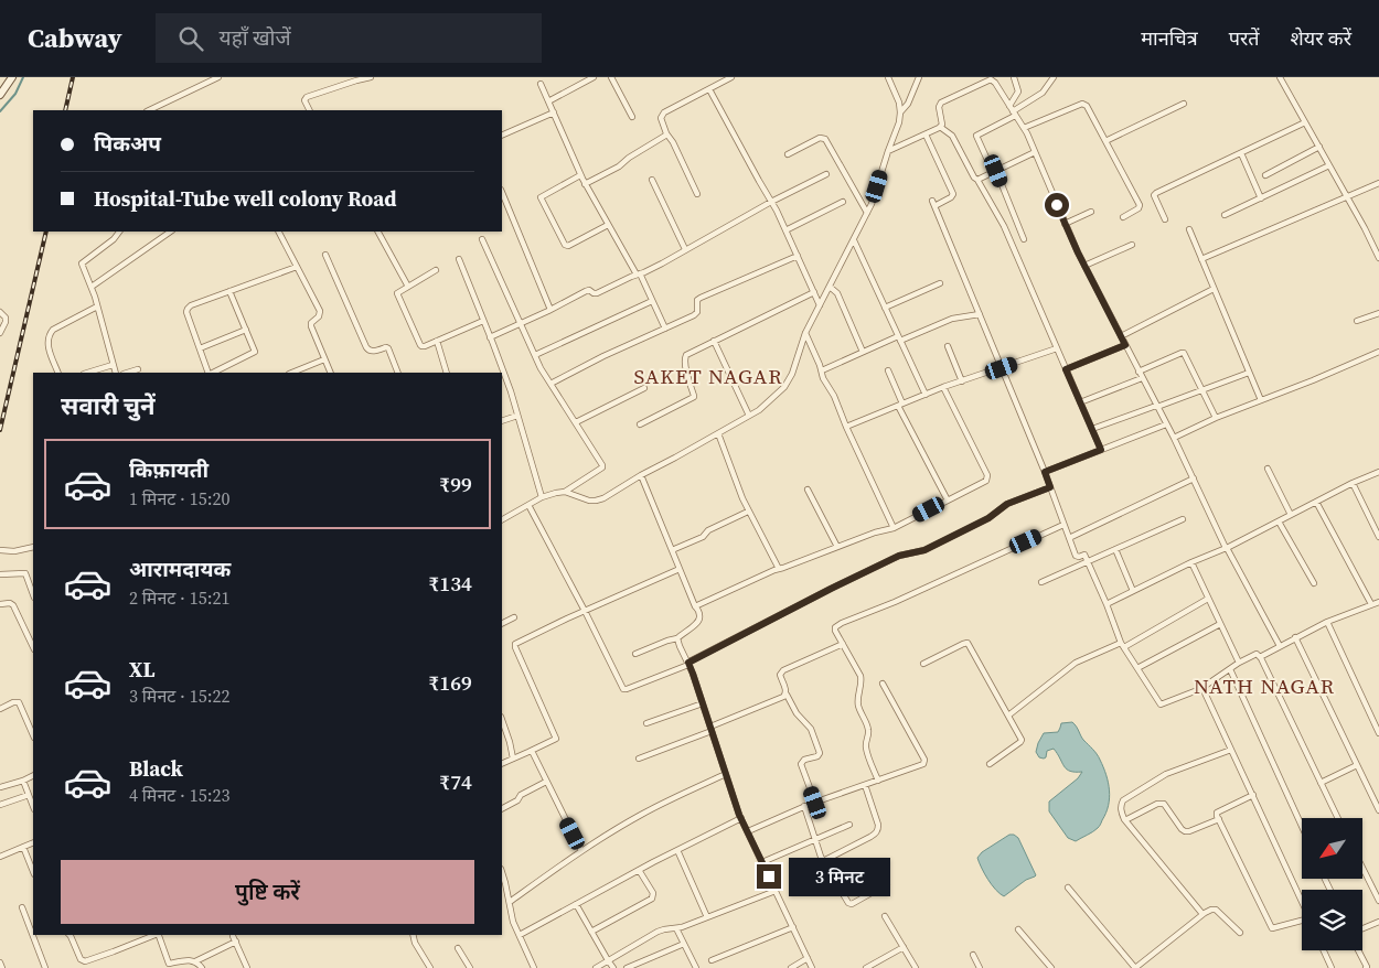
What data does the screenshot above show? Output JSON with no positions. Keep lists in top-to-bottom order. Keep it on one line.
{"districts":["SAKET NAGAR","NATH NAGAR"],"north":"bottom left","page":{"header":"Cabway","search":"यहाँ खोजें","nav":["मानचित्र","परतें","शेयर करें"],"banner":["पिकअप","Hospital-Tube well colony Road"],"heading":"सवारी चुनें","list":[{"name":"किफ़ायती","note":"1 मिनट · 15:20","value":"₹99"},{"name":"आरामदायक","note":"2 मिनट · 15:21","value":"₹134"},{"name":"XL","note":"3 मिनट · 15:22","value":"₹169"},{"name":"Black","note":"4 मिनट · 15:23","value":"₹74"}],"buttons":"पुष्टि करें","bubble":"3 मिनट"}}
